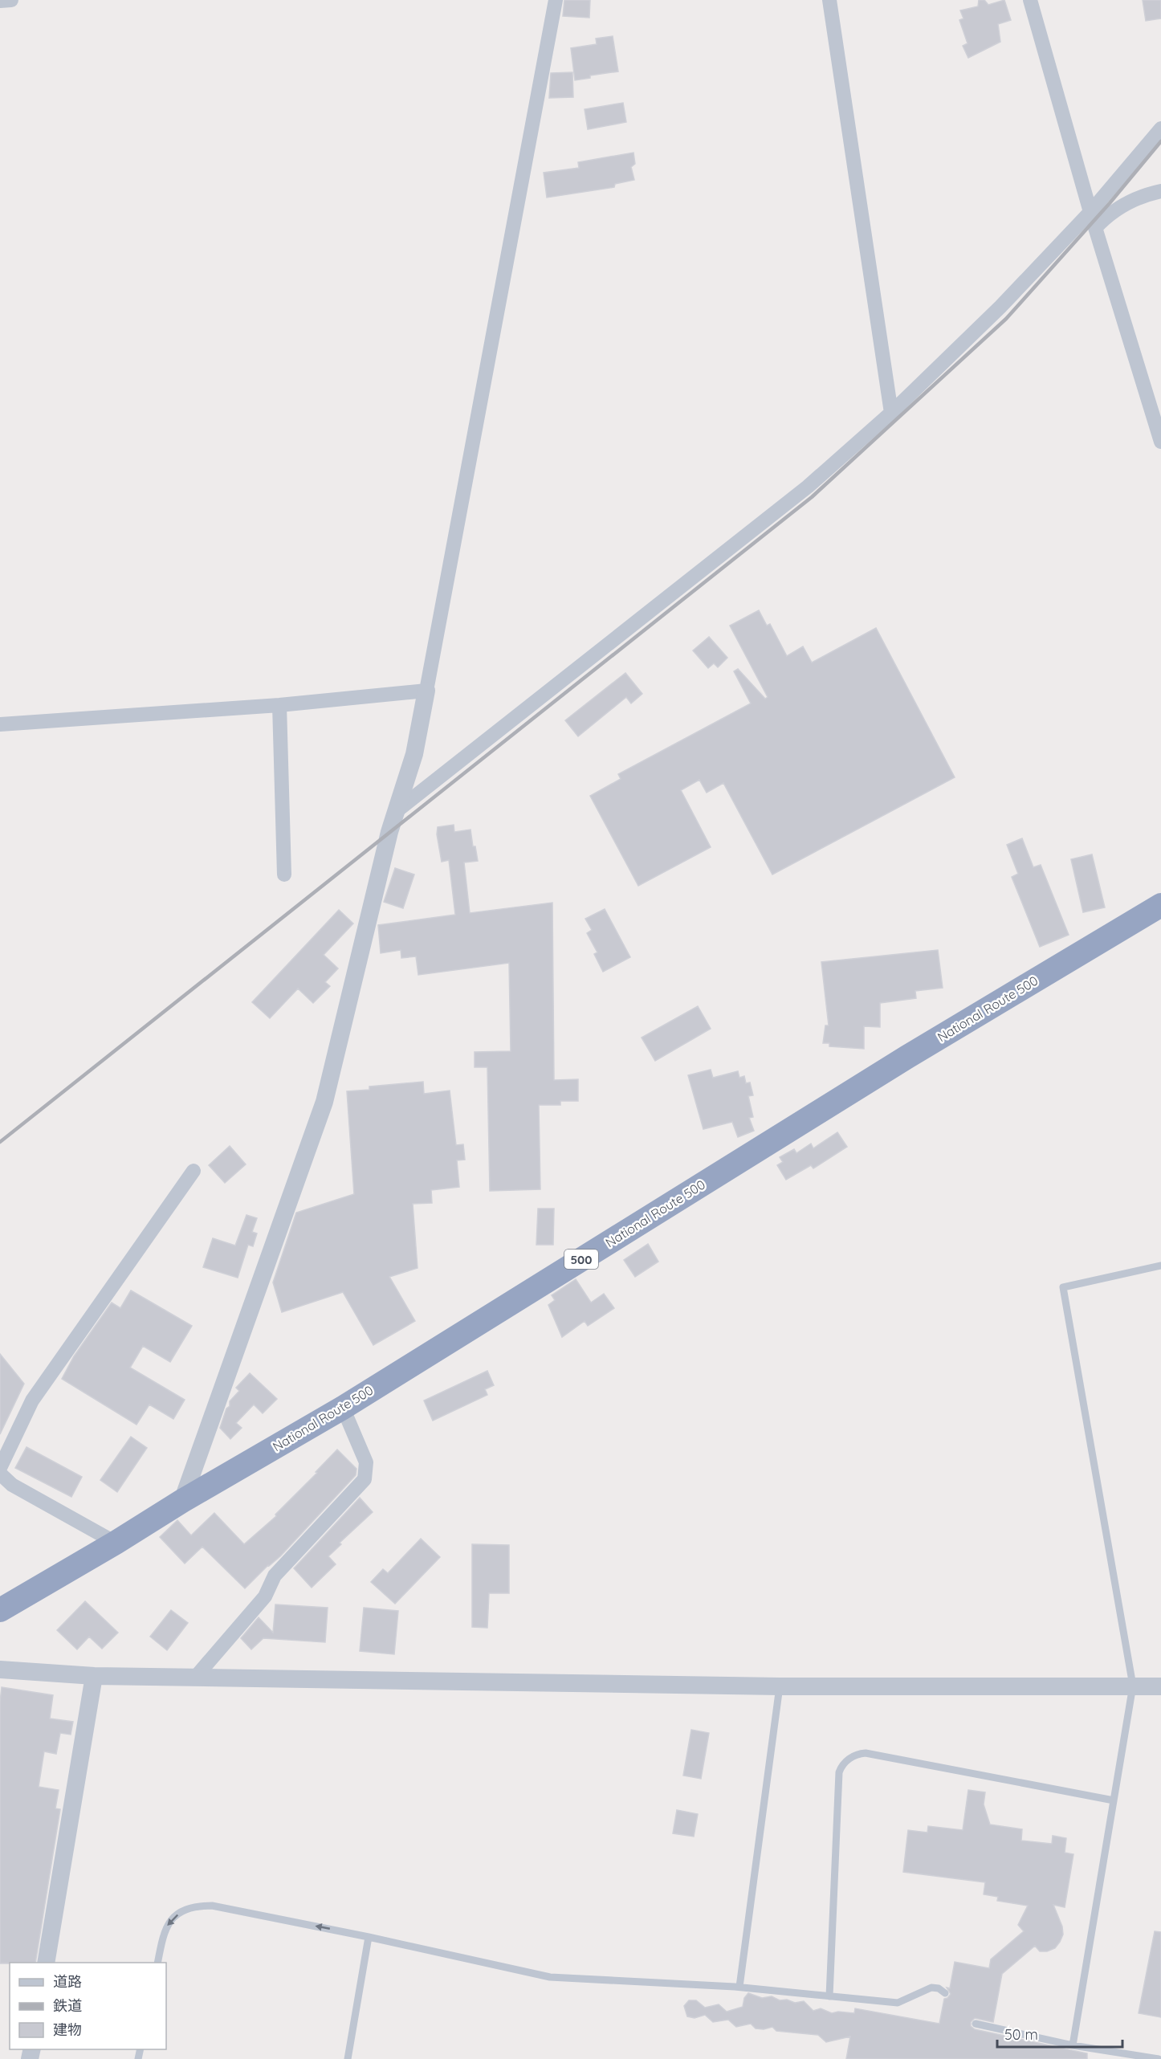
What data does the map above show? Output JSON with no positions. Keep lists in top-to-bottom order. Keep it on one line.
{"streets":{"highway":["National Route 500","500"]},"legend":["道路","鉄道","建物"],"scale_bar":"50 m"}
